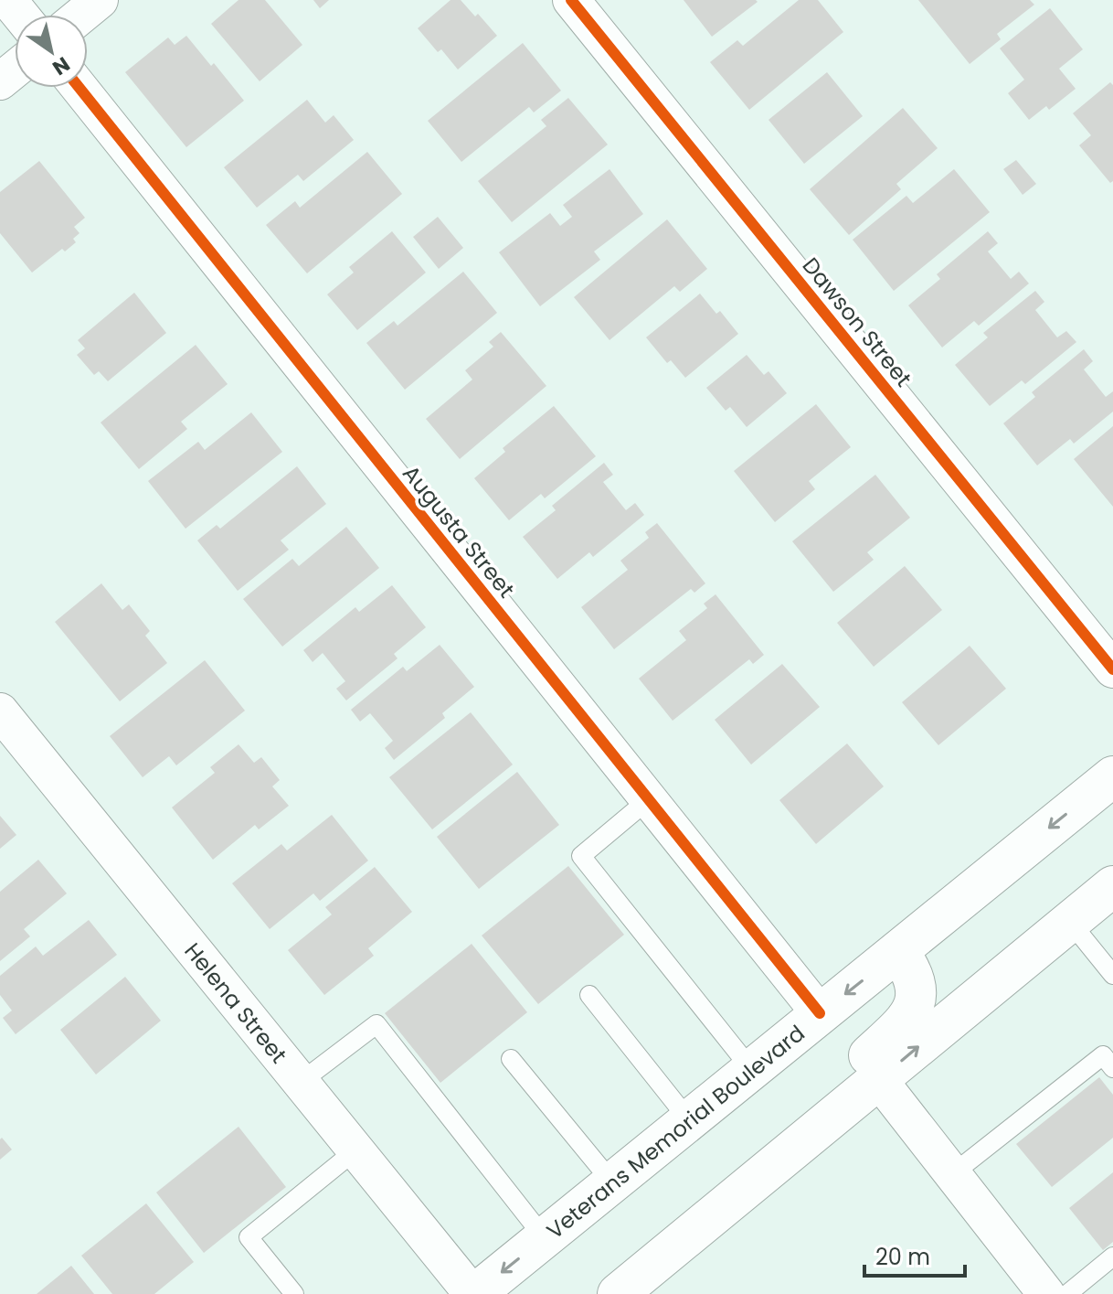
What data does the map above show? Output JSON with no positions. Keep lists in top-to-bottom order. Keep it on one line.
{"streets":{"main road":["Veterans Memorial Boulevard"],"street":["Dawson Street","Augusta Street","Helena Street"]},"crossings":[["Augusta Street","Veterans Memorial Boulevard"],["Helena Street","Veterans Memorial Boulevard"]],"scale_bar":"20 m","north":"bottom right"}
